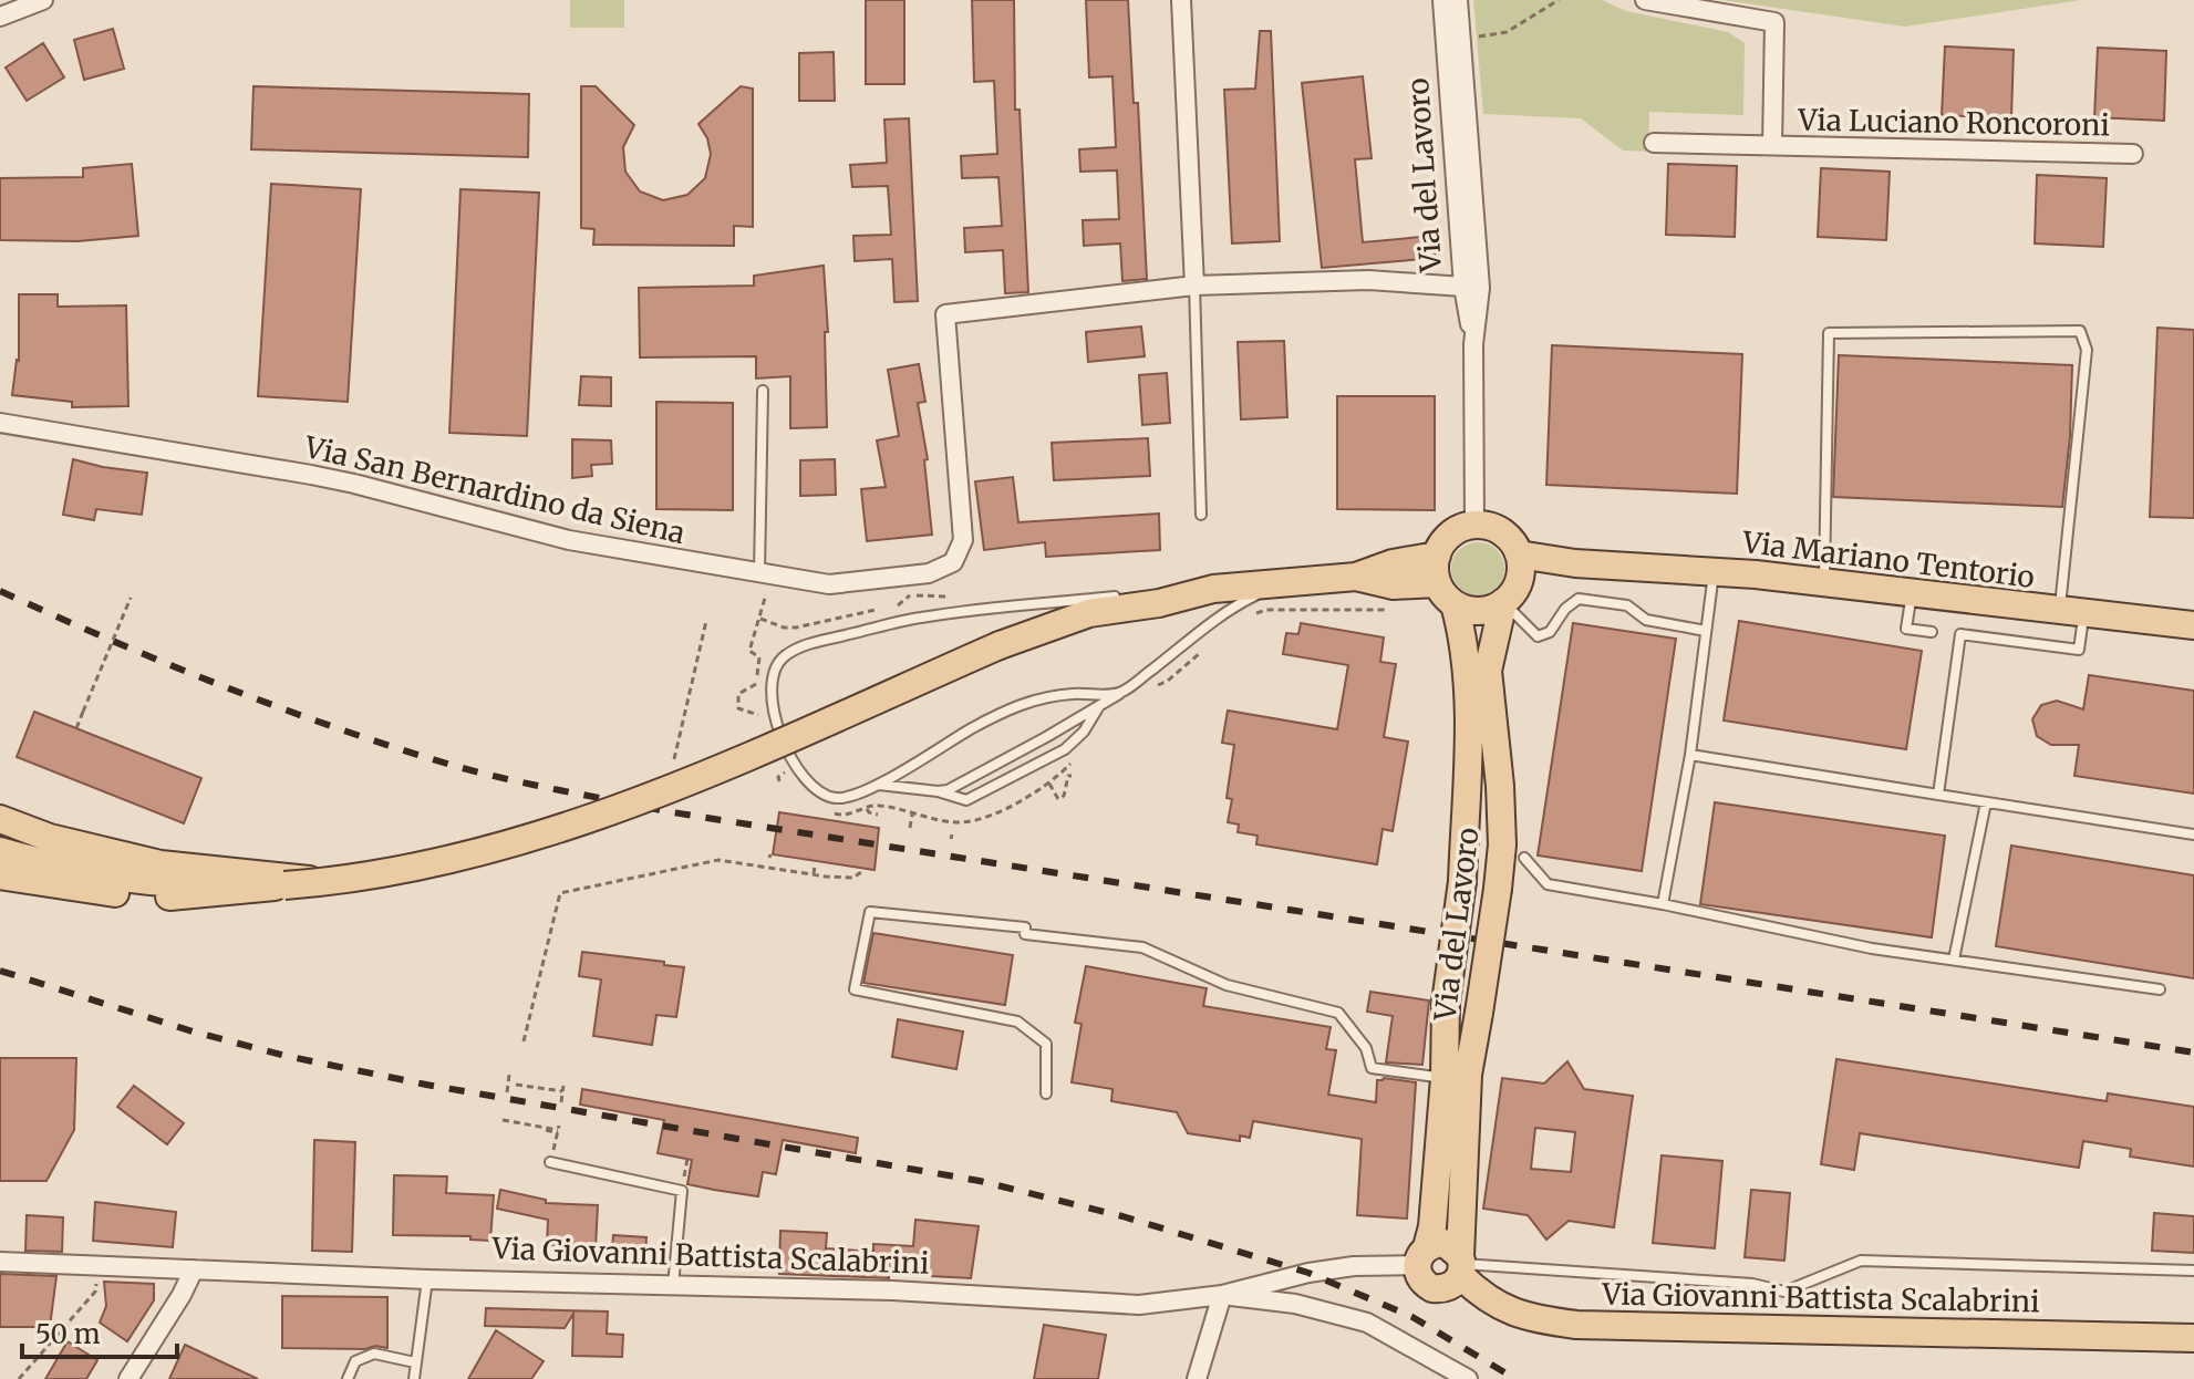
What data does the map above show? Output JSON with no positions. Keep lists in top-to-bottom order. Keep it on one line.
{"streets":{"main road":["Via del Lavoro","Via Mariano Tentorio","Via Giovanni Battista Scalabrini"],"street":["Via Luciano Roncoroni","Via San Bernardino da Siena"]},"crossings":[["Via del Lavoro","Via San Bernardino da Siena"],["Via del Lavoro","Via Mariano Tentorio"],["Via del Lavoro","Via Giovanni Battista Scalabrini"]],"scale_bar":"50 m"}
